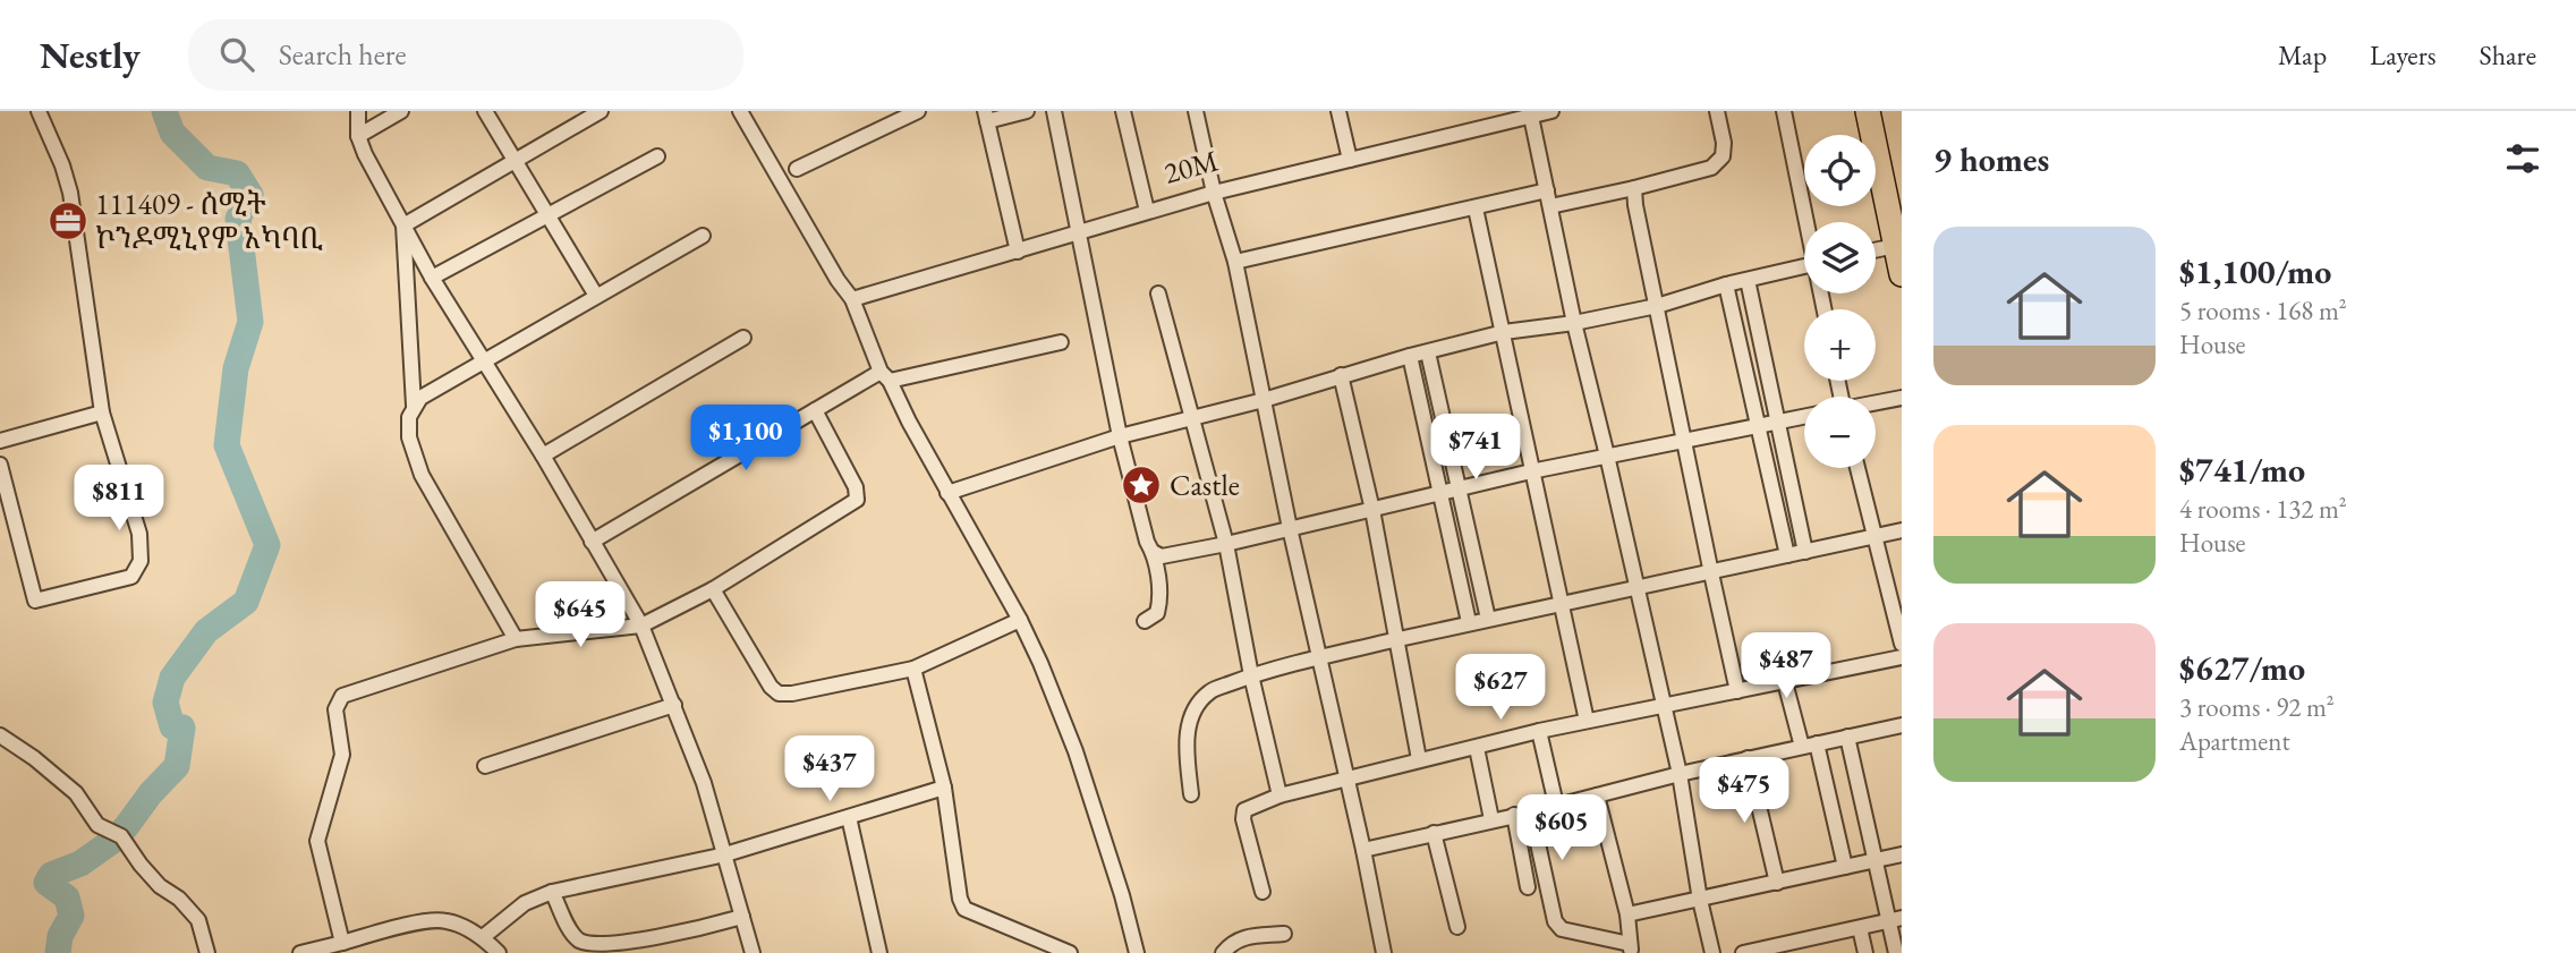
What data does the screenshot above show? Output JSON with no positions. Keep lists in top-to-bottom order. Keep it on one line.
{"streets":{"street":["20M"]},"places":{"office":["111409 - ሰሚት ኮንዶሚኒየም አካባቢ"],"place":["Castle"]},"page":{"header":"Nestly","search":"Search here","nav":["Map","Layers","Share"],"heading":"9 homes","map_buttons":["+","−"],"list":[{"name":"$1,100/mo","note":"5 rooms · 168 m² · House"},{"name":"$741/mo","note":"4 rooms · 132 m² · House"},{"name":"$627/mo","note":"3 rooms · 92 m² · Apartment"}],"price":["$1,100","$741","$811","$645","$487","$627","$437","$475","$605"]}}
